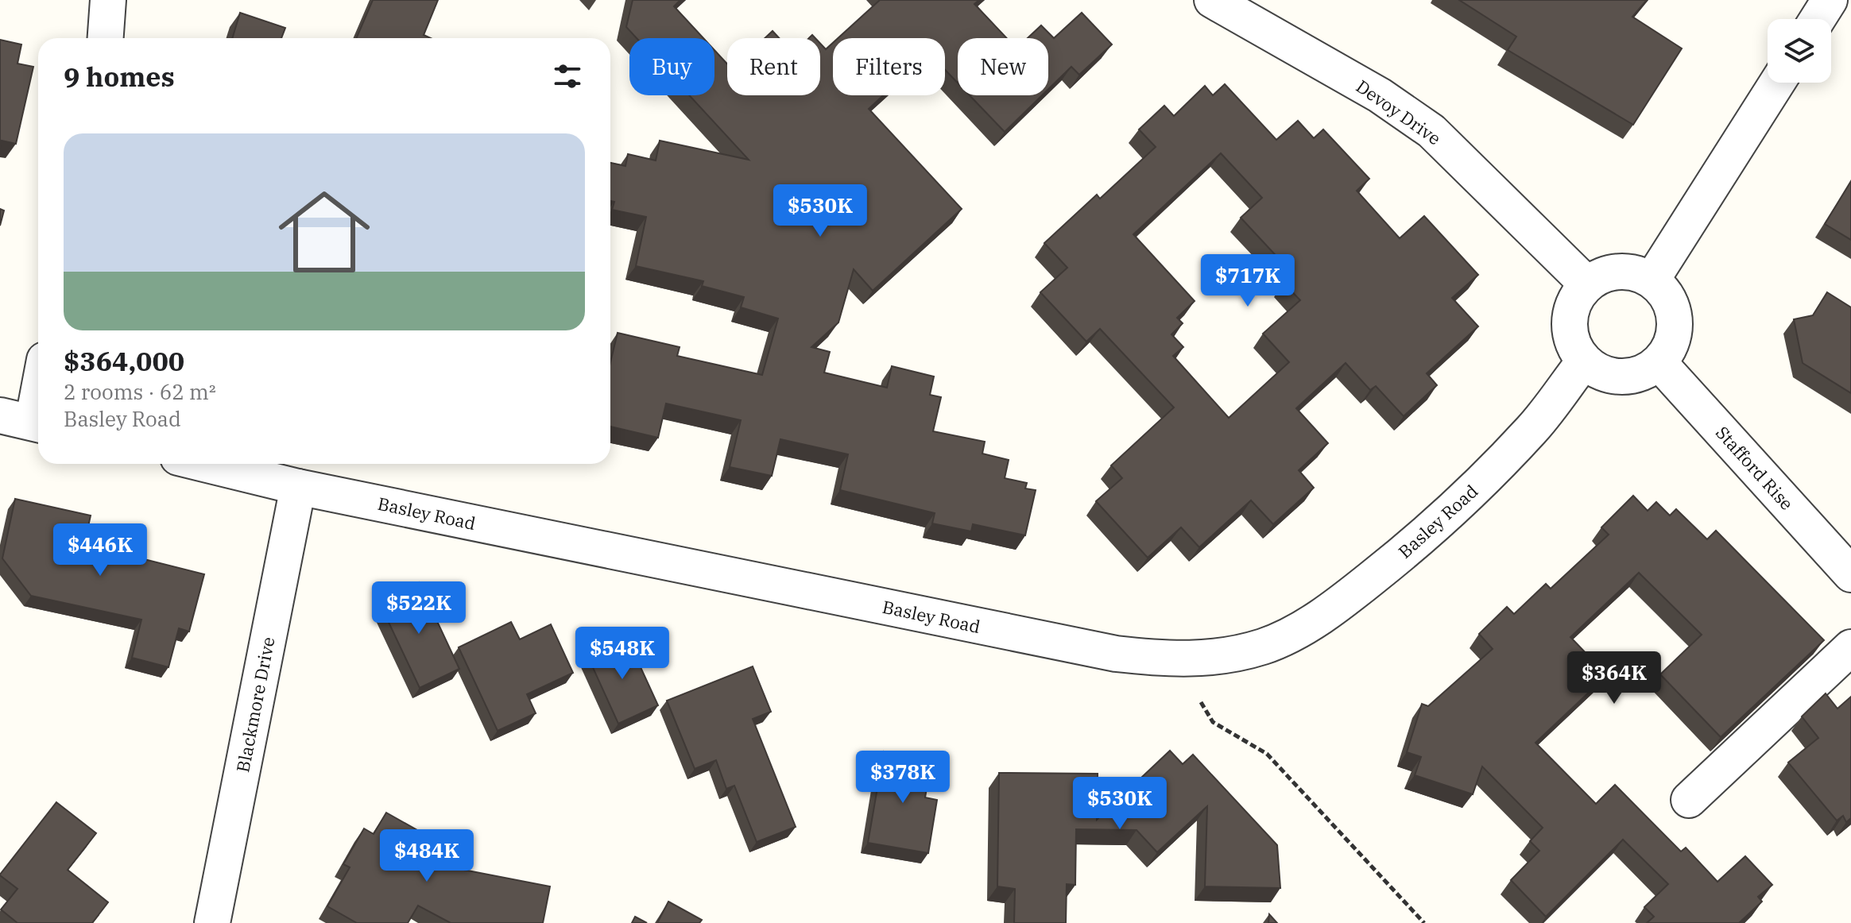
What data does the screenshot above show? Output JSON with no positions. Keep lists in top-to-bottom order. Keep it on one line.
{"streets":{"street":["Devoy Drive","Stafford Rise","Basley Road","Blackmore Drive"]},"crossings":[["Devoy Drive","Stafford Rise"],["Devoy Drive","Basley Road"],["Stafford Rise","Basley Road"],["Basley Road","Blackmore Drive"]],"page":{"chip":["Buy","Rent","Filters","New"],"heading":"9 homes","list":[{"name":"$364,000","note":"2 rooms · 62 m² · Basley Road"}],"price":["$530K","$717K","$446K","$522K","$548K","$364K","$378K","$530K","$484K"]}}
